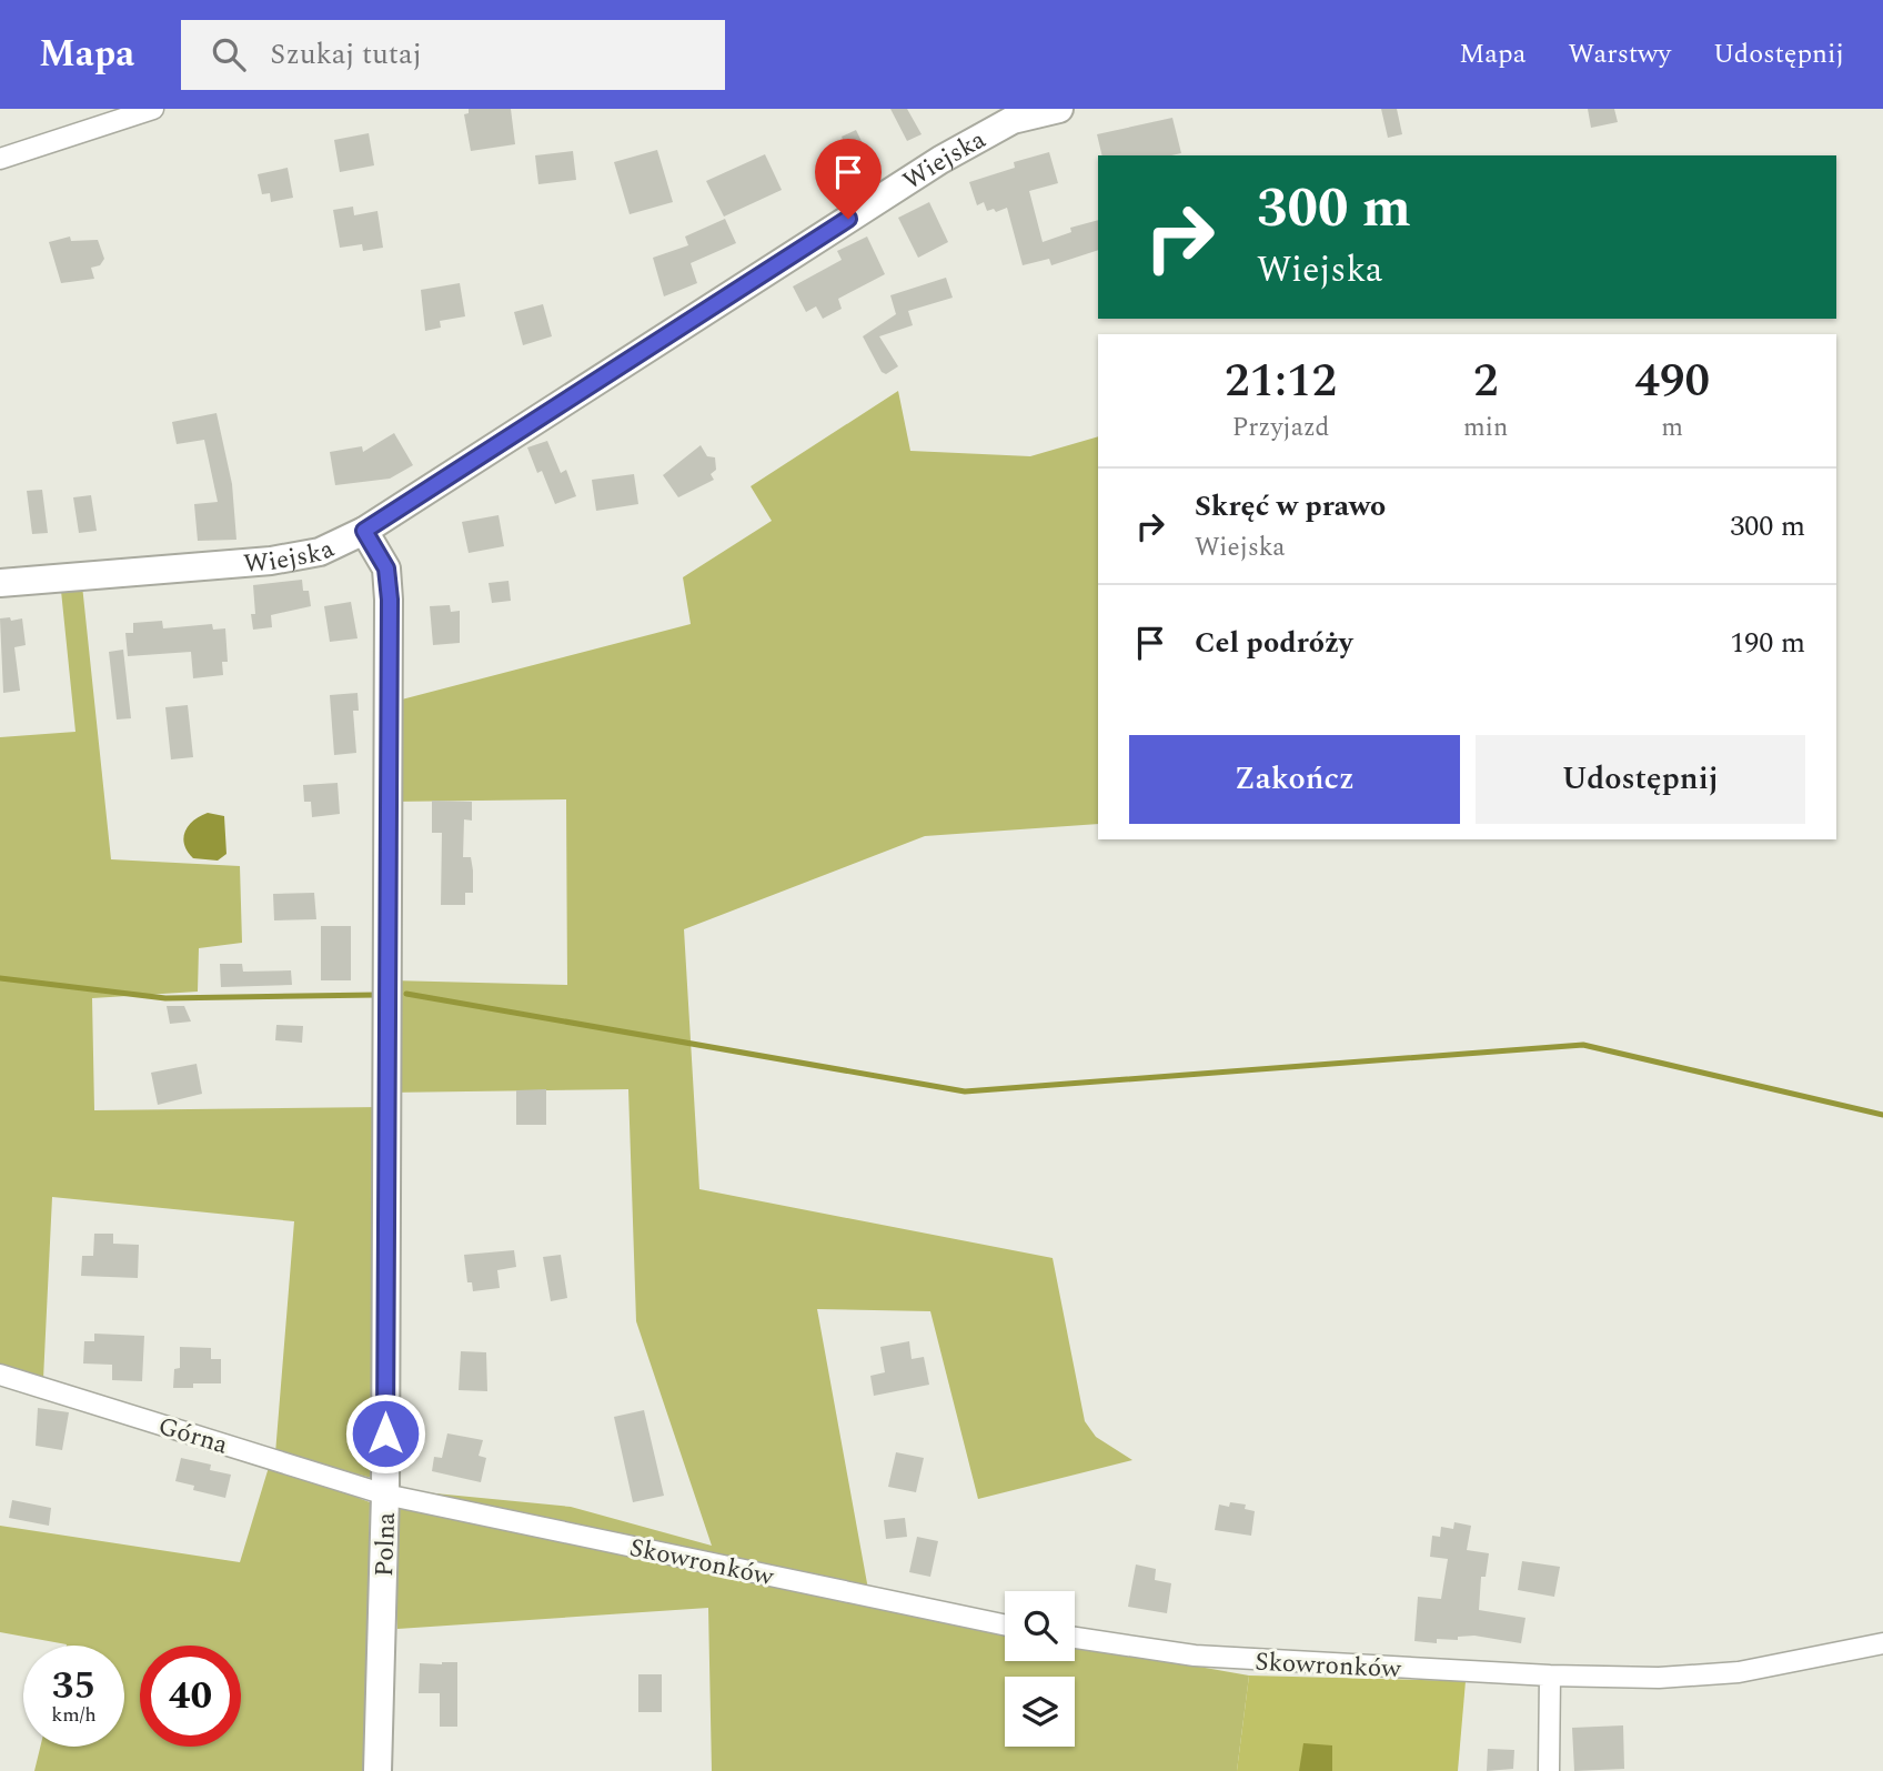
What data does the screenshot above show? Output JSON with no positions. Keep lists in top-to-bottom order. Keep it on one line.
{"streets":{"street":["Wiejska","Górna","Polna","Skowronków"]},"crossings":[["Wiejska","Polna"],["Górna","Polna"],["Górna","Skowronków"],["Polna","Skowronków"]],"page":{"header":"Mapa","search":"Szukaj tutaj","nav":["Mapa","Warstwy","Udostępnij"],"turn":["300 m","Wiejska"],"eta":["21:12","Przyjazd","2","min","490","m"],"list":[{"name":"Skręć w prawo","note":"Wiejska","value":"300 m"},{"name":"Cel podróży","value":"190 m"}],"buttons":["Zakończ","Udostępnij"],"speed":"35 km/h","limit":"40"}}
